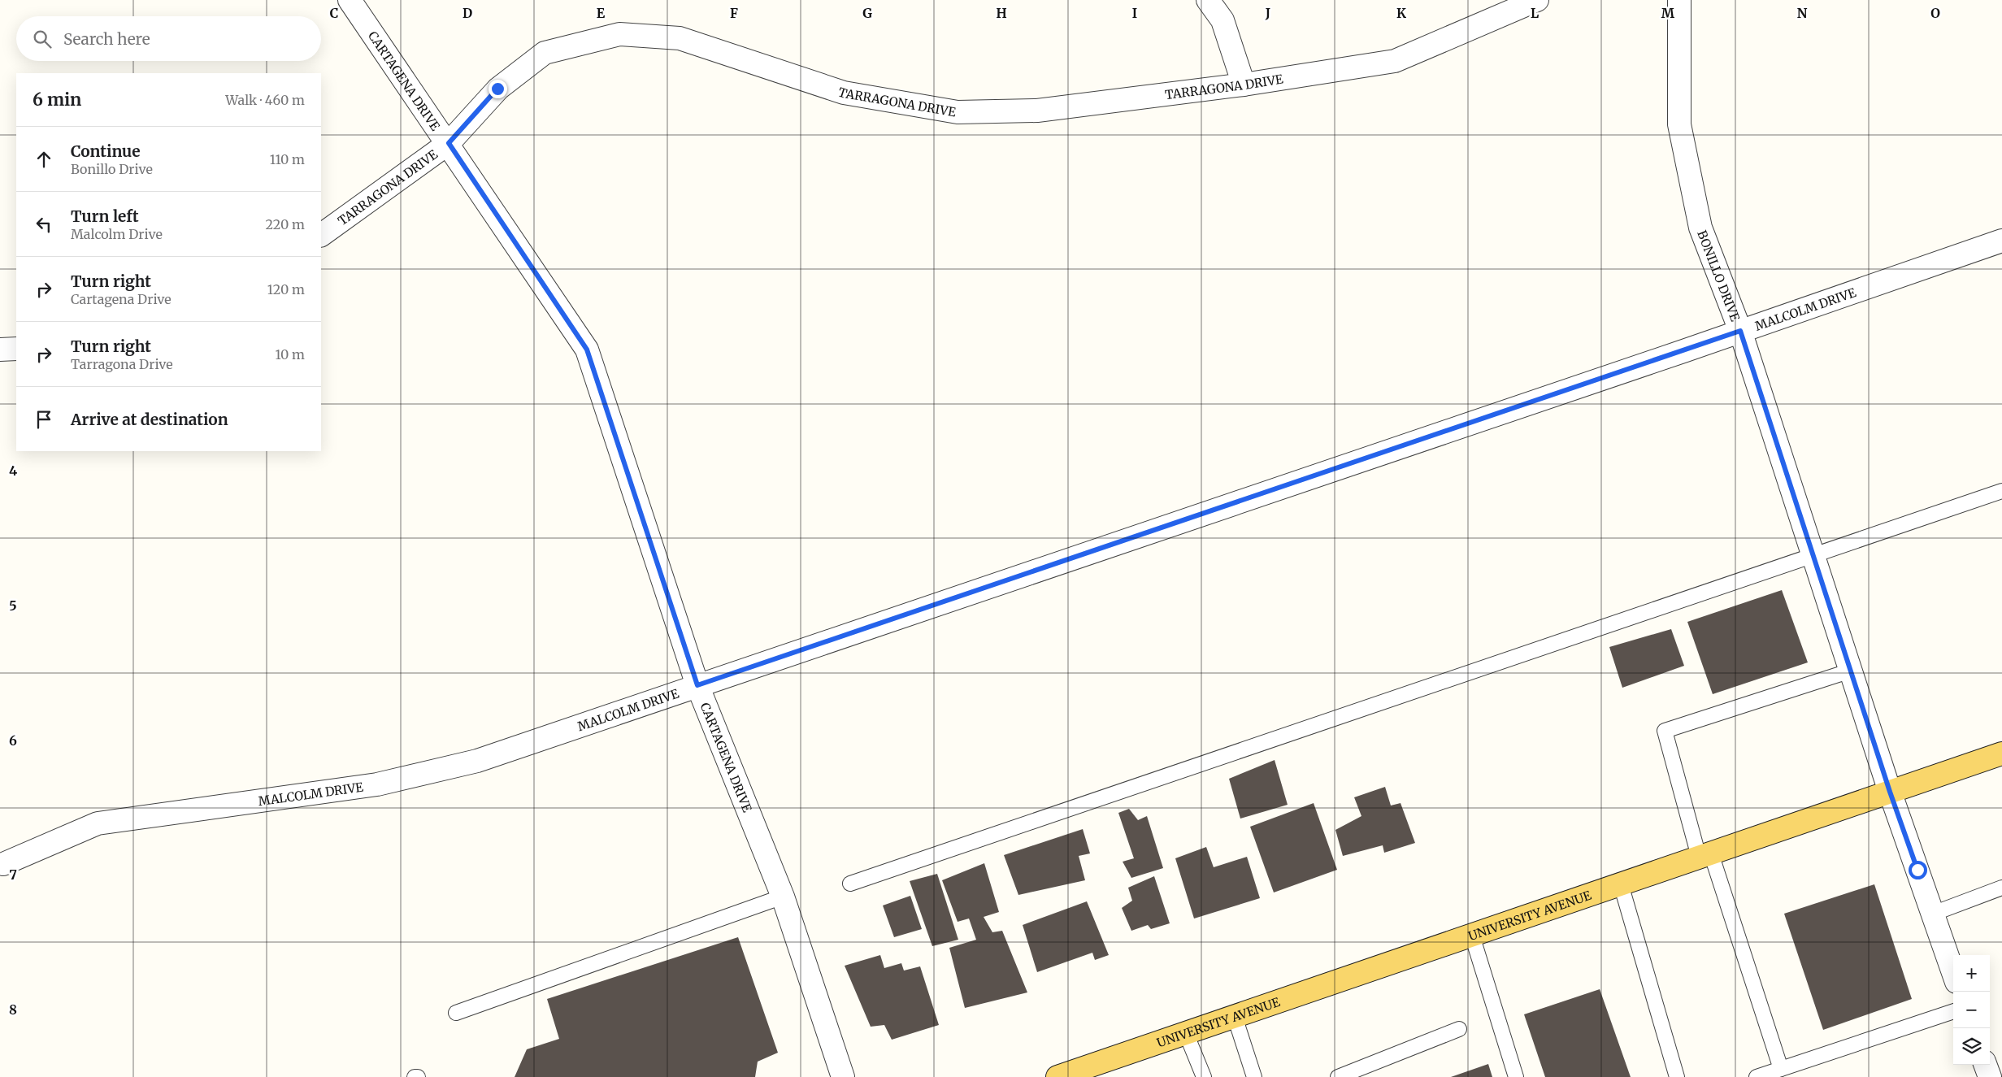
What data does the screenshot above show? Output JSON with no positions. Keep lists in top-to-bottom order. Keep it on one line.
{"streets":{"main road":["UNIVERSITY AVENUE"],"street":["CARTAGENA DRIVE","TARRAGONA DRIVE","BONILLO DRIVE","MALCOLM DRIVE"]},"crossings":[["CARTAGENA DRIVE","TARRAGONA DRIVE"],["CARTAGENA DRIVE","MALCOLM DRIVE"],["BONILLO DRIVE","MALCOLM DRIVE"],["BONILLO DRIVE","UNIVERSITY AVENUE"]],"page":{"search":"Search here","heading":["6 min","Walk · 460 m"],"list":[["Continue","Bonillo Drive","110 m"],["Turn left","Malcolm Drive","220 m"],["Turn right","Cartagena Drive","120 m"],["Turn right","Tarragona Drive","10 m"],"Arrive at destination"],"map_buttons":["+","−"]},"grid":{"columns":["C","D","E","F","G","H","I","J","K","L","M","N","O"],"rows":["4","5","6","7","8"]}}
